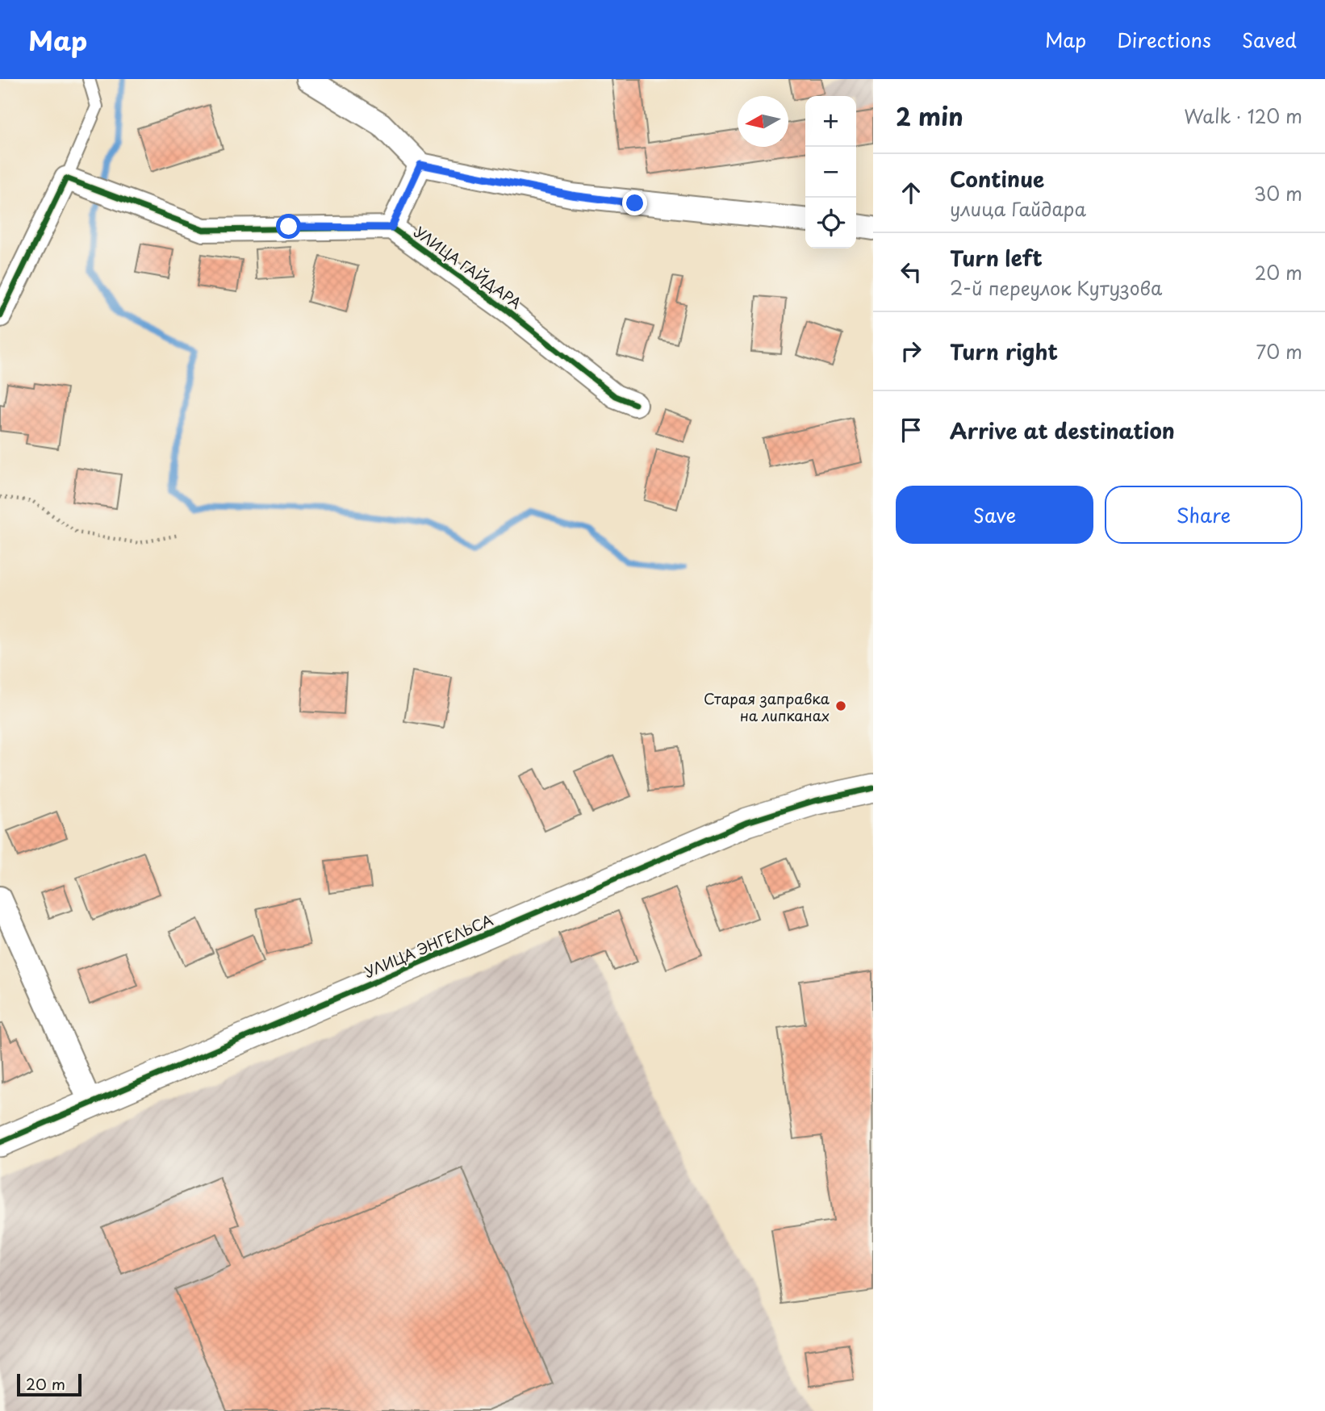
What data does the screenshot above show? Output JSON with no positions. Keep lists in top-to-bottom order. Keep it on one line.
{"streets":{"street":["УЛИЦА ГАЙДАРА","УЛИЦА ЭНГЕЛЬСА"]},"places":["Старая заправка на липканах"],"scale_bar":"20 m","north":"left","page":{"header":"Map","nav":["Map","Directions","Saved"],"heading":["2 min","Walk · 120 m"],"map_buttons":["+","−"],"list":[["Continue","улица Гайдара","30 m"],["Turn left","2-й переулок Кутузова","20 m"],["Turn right","70 m"],"Arrive at destination"],"buttons":["Save","Share"],"scale":"20 m"}}
